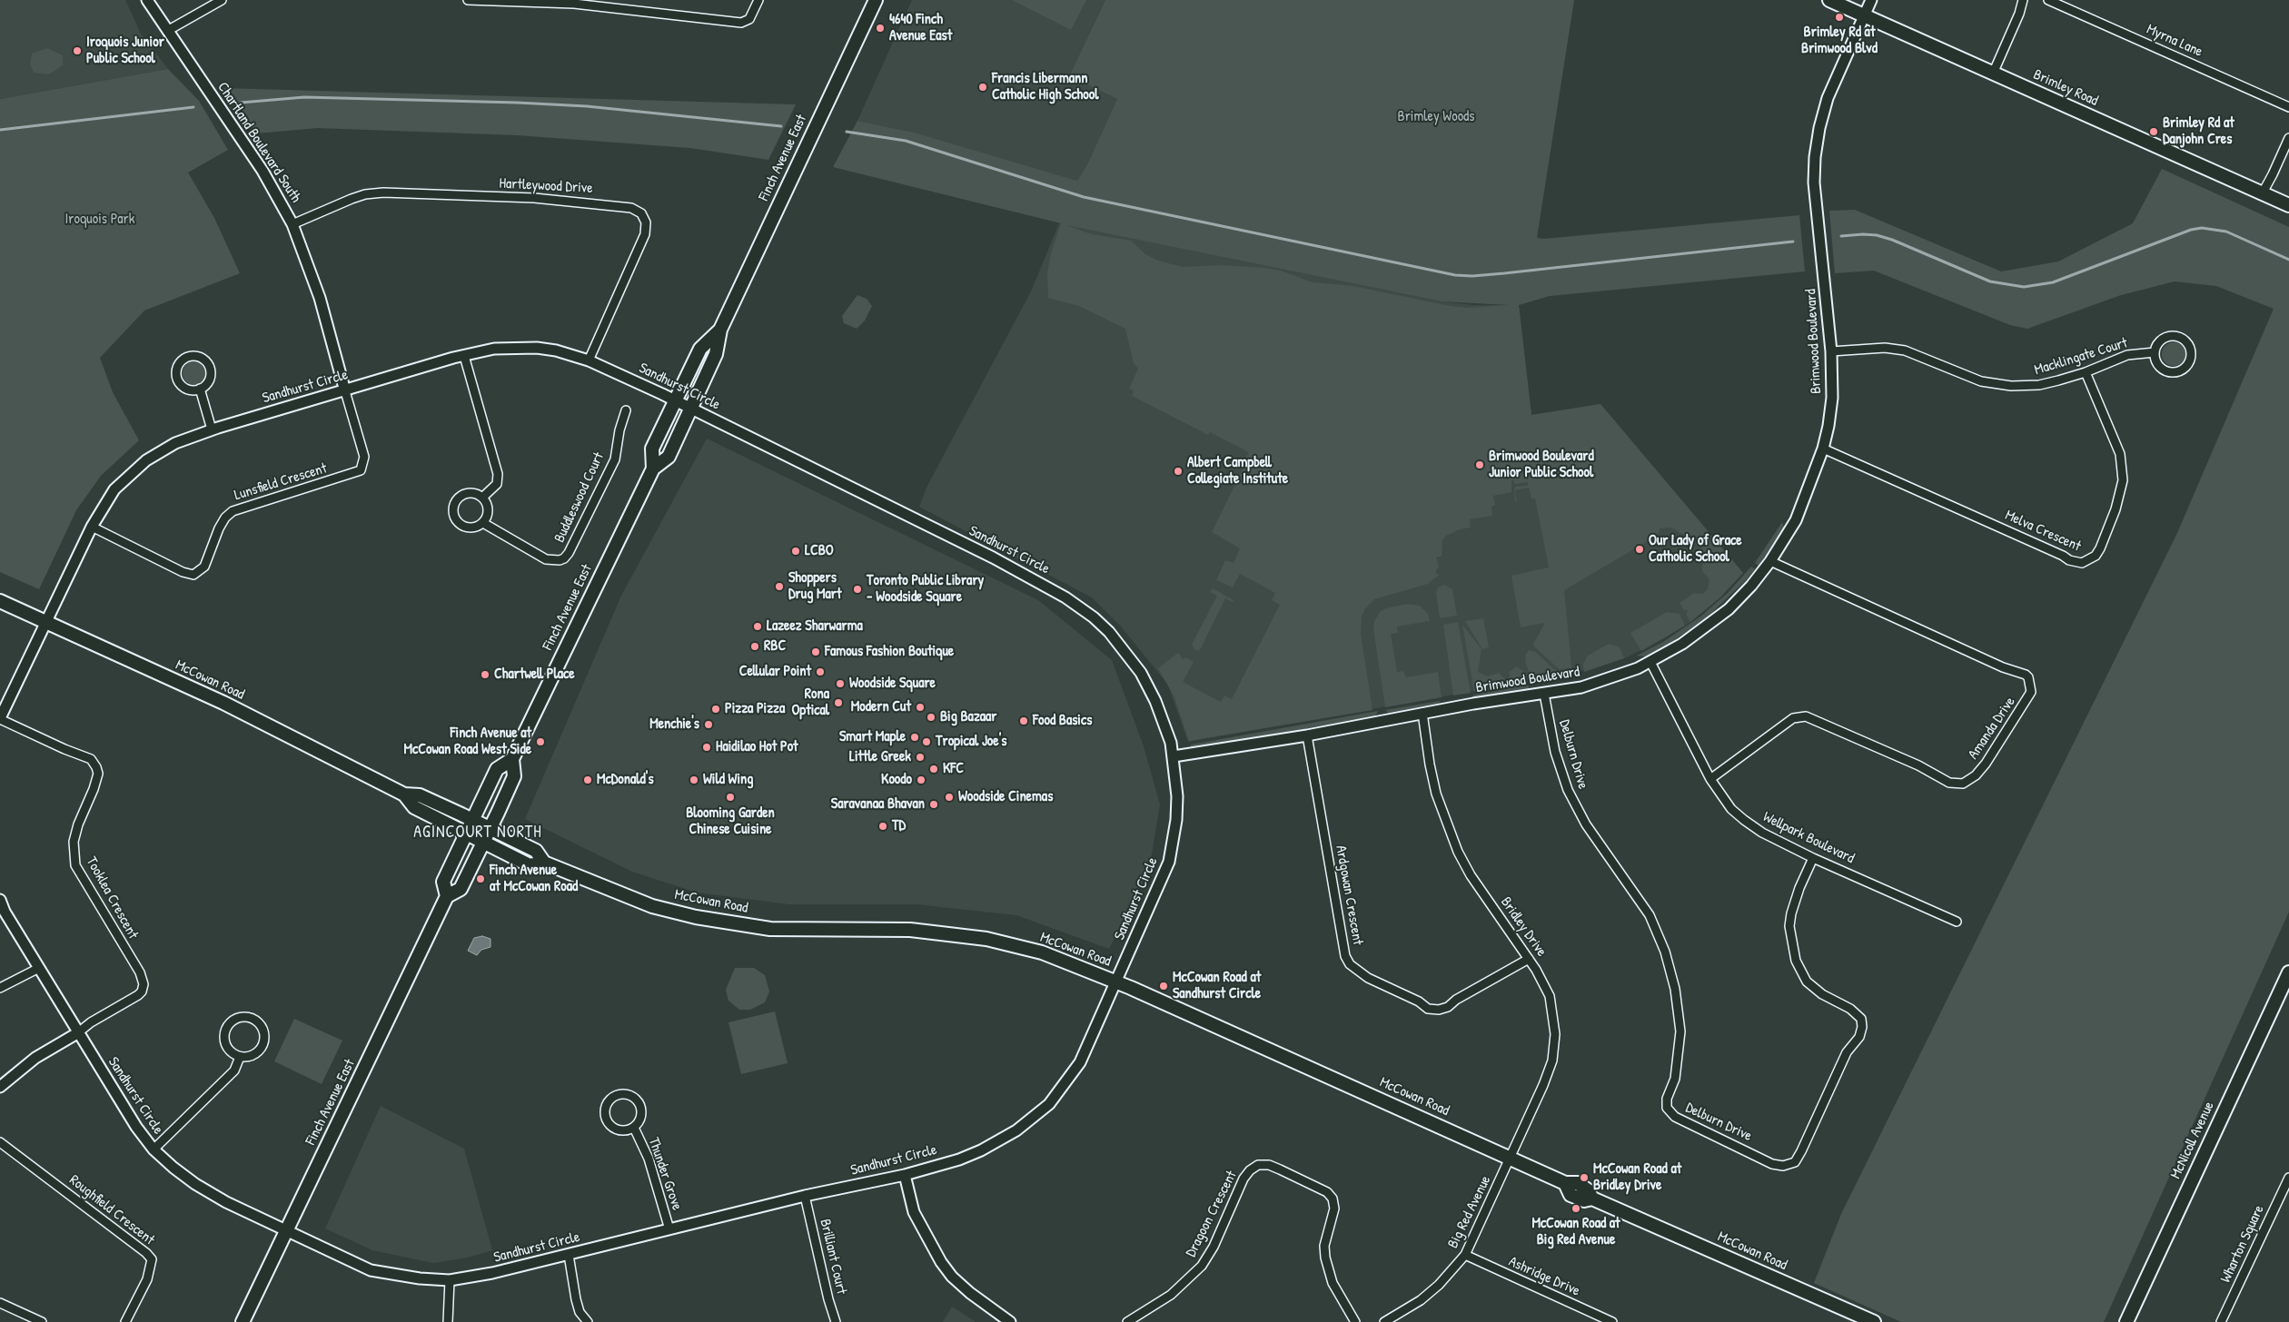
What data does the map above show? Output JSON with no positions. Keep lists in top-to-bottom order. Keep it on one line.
{"streets":{"main road":["Brimley Road","Finch Avenue East","McCowan Road","McNicoll Avenue"],"street":["Myrna Lane","Chartland Boulevard South","Hartleywood Drive","Brimwood Boulevard","Macklingate Court","Sandhurst Circle","Lunsfield Crescent","Buddleswood Court","Melva Crescent","Amanda Drive","Delburn Drive","Wellpark Boulevard","Ardgowan Crescent","Tooklea Crescent","Bridley Drive","Thunder Grove","Roughfield Crescent","Big Red Avenue","Dragoon Crescent","Wharton Square","Brilliant Court","Ashridge Drive"]},"crossings":[["Brimley Road","Brimwood Boulevard"],["Chartland Boulevard South","Hartleywood Drive"],["Chartland Boulevard South","Sandhurst Circle"],["Chartland Boulevard South","Lunsfield Crescent"],["Finch Avenue East","Sandhurst Circle"],["Finch Avenue East","McCowan Road"],["Hartleywood Drive","Sandhurst Circle"],["Brimwood Boulevard","Macklingate Court"],["Brimwood Boulevard","Sandhurst Circle"],["Brimwood Boulevard","Melva Crescent"],["Brimwood Boulevard","Amanda Drive"],["Brimwood Boulevard","Delburn Drive"],["Brimwood Boulevard","Wellpark Boulevard"],["Brimwood Boulevard","Ardgowan Crescent"],["Brimwood Boulevard","Bridley Drive"],["Macklingate Court","Melva Crescent"],["Sandhurst Circle","Lunsfield Crescent"],["Sandhurst Circle","McCowan Road"],["Sandhurst Circle","Tooklea Crescent"],["Sandhurst Circle","Thunder Grove"],["Sandhurst Circle","Brilliant Court"],["McCowan Road","Bridley Drive"],["McCowan Road","Big Red Avenue"],["Amanda Drive","Wellpark Boulevard"],["Delburn Drive","Wellpark Boulevard"],["Ardgowan Crescent","Bridley Drive"],["Bridley Drive","Big Red Avenue"],["Big Red Avenue","Ashridge Drive"]],"districts":["AGINCOURT NORTH"],"parks":["Brimley Woods","Iroquois Park"],"places":["Brimley Rd at Brimwood Blvd","4640 Finch Avenue East","Iroquois Junior Public School","Francis Libermann Catholic High School","Brimley Rd at Danjohn Cres","Brimwood Boulevard Junior Public School","Albert Campbell Collegiate Institute","Our Lady of Grace Catholic School","LCBO","Shoppers Drug Mart","Toronto Public Library - Woodside Square","Lazeez Sharwarma","RBC","Famous Fashion Boutique","Cellular Point","Chartwell Place","Woodside Square","Rona Optical","Modern Cut","Pizza Pizza","Big Bazaar","Food Basics","Menchie's","Smart Maple","Finch Avenue at McCowan Road West Side","Tropical Joe's","Haidilao Hot Pot","Little Greek","KFC","McDonald's","Wild Wing","Koodo","Blooming Garden Chinese Cuisine","Woodside Cinemas","Saravanaa Bhavan","TD","Finch Avenue at McCowan Road","McCowan Road at Sandhurst Circle","McCowan Road at Bridley Drive","McCowan Road at Big Red Avenue"]}
